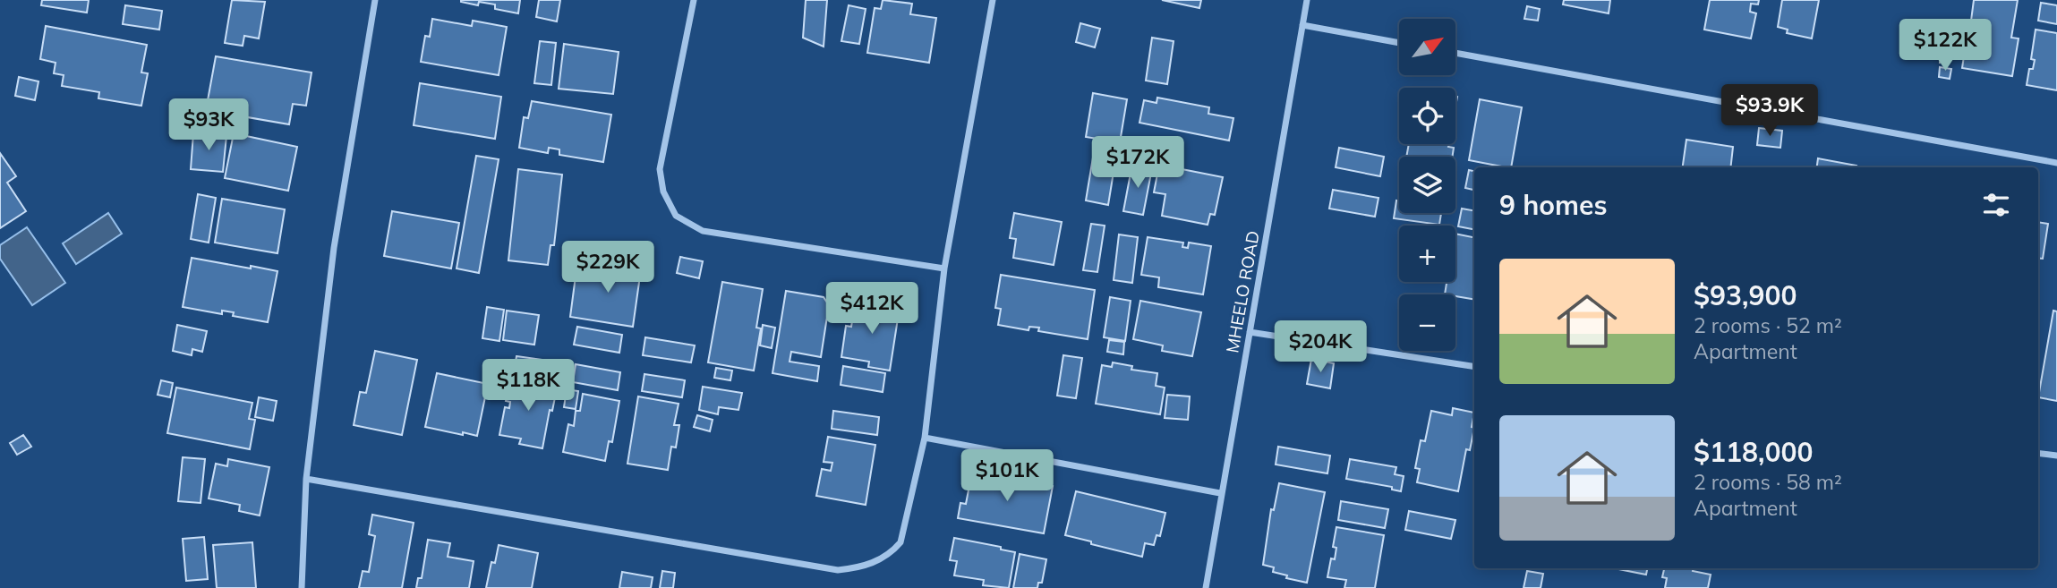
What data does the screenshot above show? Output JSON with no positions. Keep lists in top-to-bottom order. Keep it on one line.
{"streets":{"street":["MHEELO ROAD"]},"north":"top right","page":{"map_buttons":["+","−"],"price":["$122K","$93.9K","$93K","$172K","$229K","$412K","$204K","$118K","$101K"],"heading":"9 homes","list":[{"name":"$93,900","note":"2 rooms · 52 m² · Apartment"},{"name":"$118,000","note":"2 rooms · 58 m² · Apartment"}]}}
